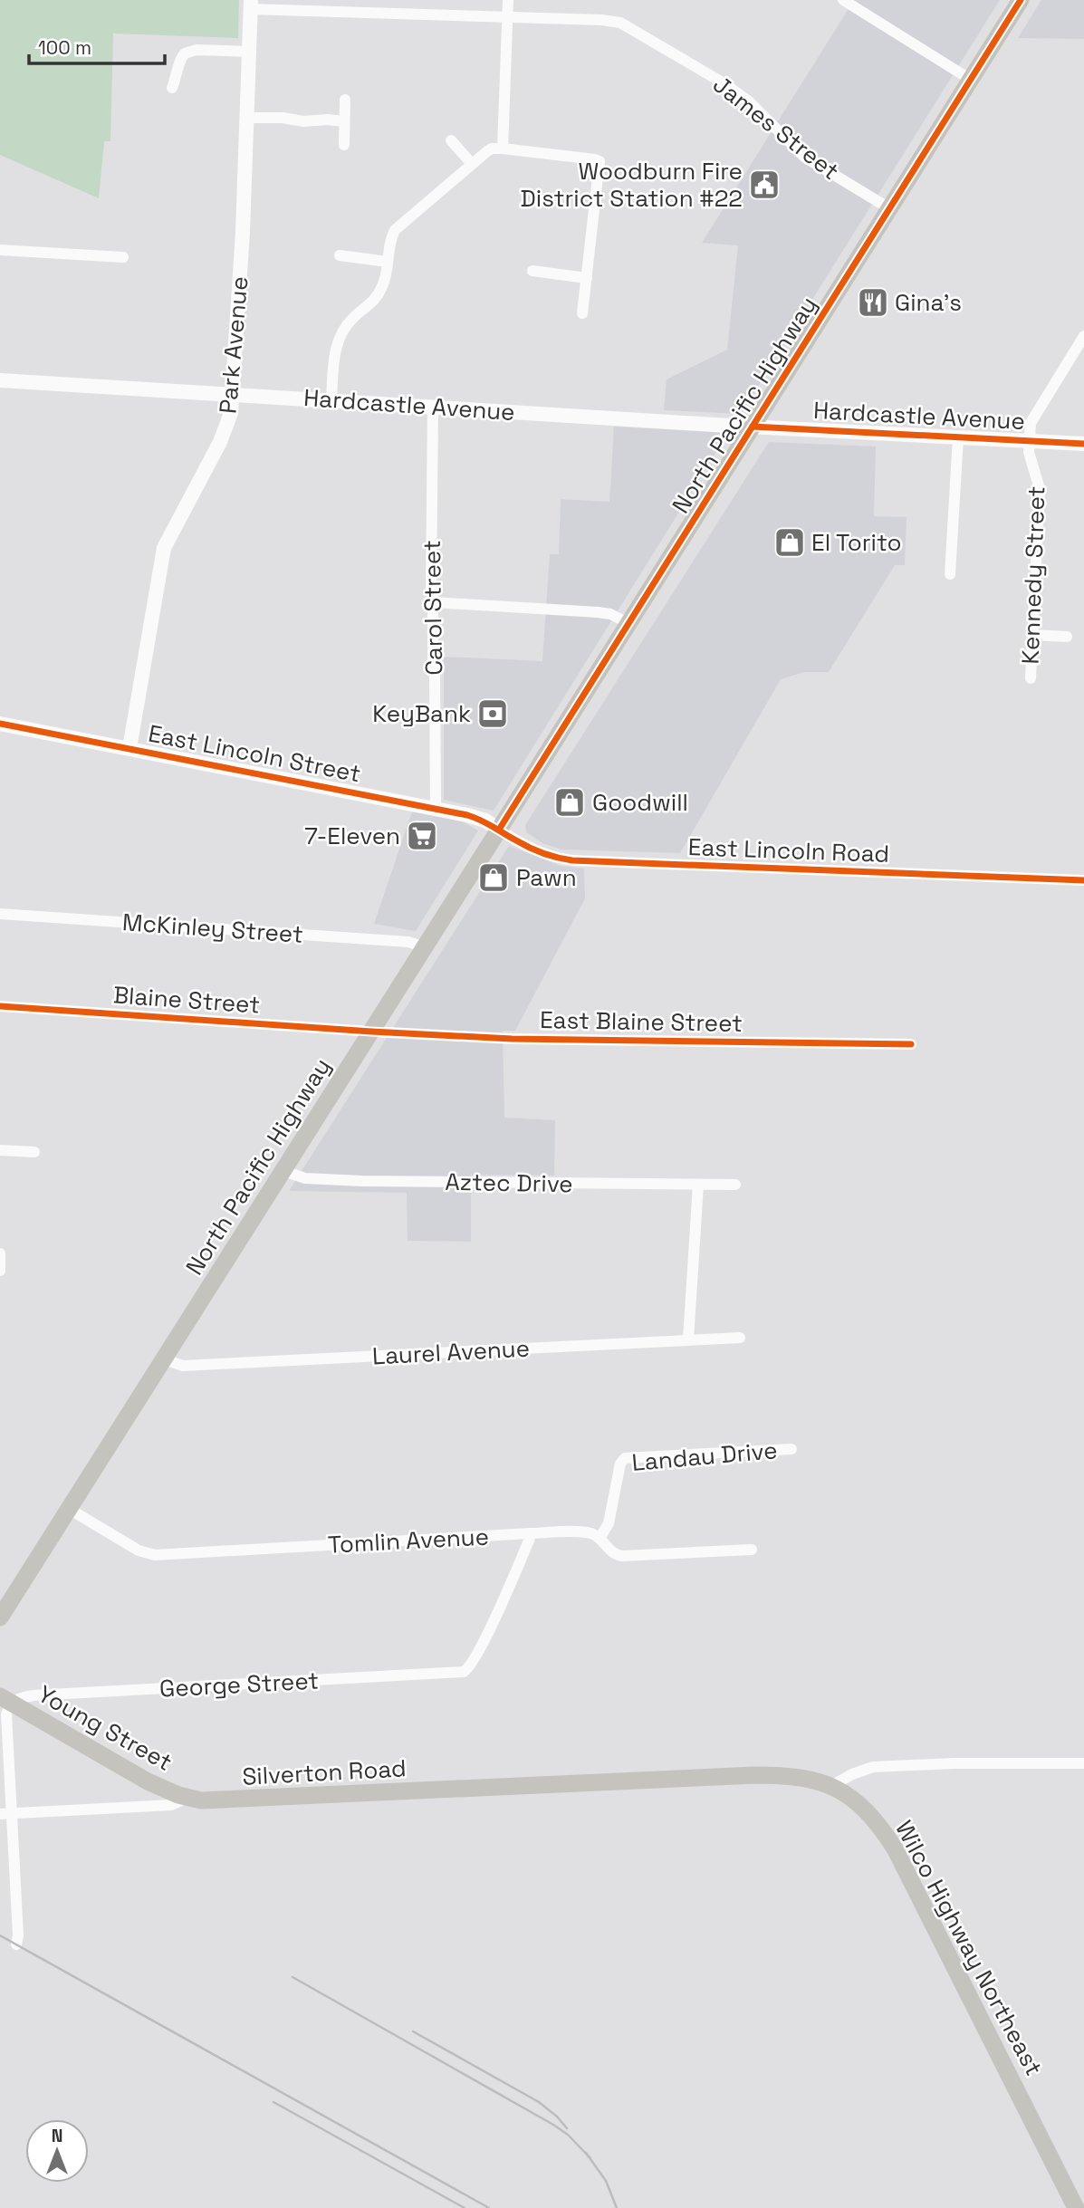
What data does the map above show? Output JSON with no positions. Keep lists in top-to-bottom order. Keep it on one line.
{"streets":{"main road":["North Pacific Highway","Young Street","Silverton Road","Wilco Highway Northeast"],"street":["James Street","Park Avenue","Hardcastle Avenue","Kennedy Street","Carol Street","East Lincoln Street","East Lincoln Road","McKinley Street","Blaine Street","East Blaine Street","Aztec Drive","Laurel Avenue","Landau Drive","Tomlin Avenue","George Street"]},"crossings":[["James Street","Park Avenue"],["James Street","North Pacific Highway"],["Park Avenue","Hardcastle Avenue"],["Park Avenue","East Lincoln Street"],["Hardcastle Avenue","North Pacific Highway"],["Hardcastle Avenue","Kennedy Street"],["Hardcastle Avenue","Carol Street"],["North Pacific Highway","East Lincoln Street"],["North Pacific Highway","East Lincoln Road"],["North Pacific Highway","McKinley Street"],["North Pacific Highway","Blaine Street"],["North Pacific Highway","East Blaine Street"],["North Pacific Highway","Aztec Drive"],["North Pacific Highway","Laurel Avenue"],["North Pacific Highway","Tomlin Avenue"],["Carol Street","East Lincoln Street"],["East Lincoln Street","East Lincoln Road"],["Blaine Street","East Blaine Street"],["Landau Drive","Tomlin Avenue"],["Tomlin Avenue","George Street"],["George Street","Young Street"],["Young Street","Silverton Road"],["Silverton Road","Wilco Highway Northeast"]],"places":{"public building":["Woodburn Fire District Station #22"],"restaurant":["Gina's"],"shop":["El Torito","Goodwill","Pawn"],"bank":["KeyBank"],"supermarket":["7-Eleven"]},"scale_bar":"100 m","north":"top"}
